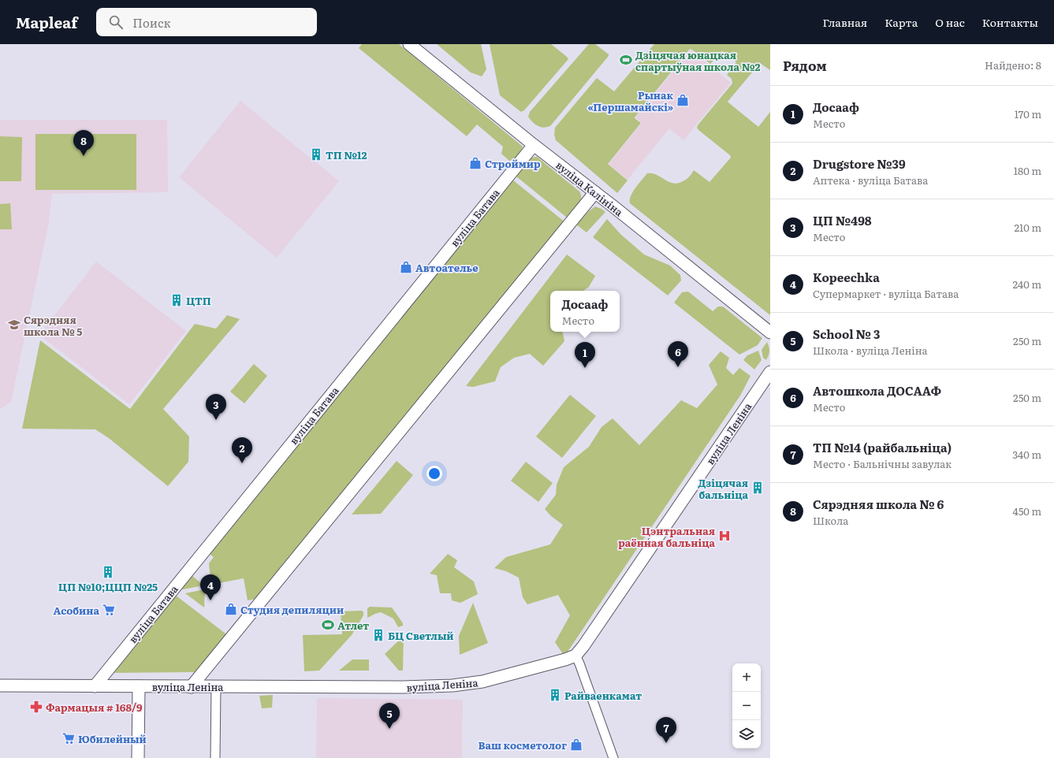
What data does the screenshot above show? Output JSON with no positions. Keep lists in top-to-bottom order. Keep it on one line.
{"streets":{"street":["вуліца Калініна","вуліца Батава","вуліца Леніна"]},"crossings":[["вуліца Калініна","вуліца Батава"],["вуліца Батава","вуліца Леніна"]],"places":{"sports":["Дзіцячая юнацкая спартыўная школа №2","Атлет"],"shop":["Рынак «Першамайскі»","Строймир","Автоателье","Студия депиляции","Ваш косметолог"],"building":["ТП №12","ЦТП","Дзіцячая бальніца","ЦП №10;ЦЦП №25","БЦ Светлый","Райваенкамат"],"school or university":["Сярэдняя школа № 5"],"hospital":["Цэнтральная раённая бальніца"],"supermarket":["Асобина","Юбилейный"],"pharmacy":["Фармацыя # 168/9"]},"page":{"header":"Mapleaf","search":"Поиск","nav":["Главная","Карта","О нас","Контакты"],"heading":["Рядом","Найдено: 8"],"list":[{"mark":"1","name":"Досааф","note":"Место","value":"170 m"},{"mark":"2","name":"Drugstore №39","note":"Аптека · вуліца Батава","value":"180 m"},{"mark":"3","name":"ЦП №498","note":"Место","value":"210 m"},{"mark":"4","name":"Kopeechka","note":"Супермаркет · вуліца Батава","value":"240 m"},{"mark":"5","name":"School № 3","note":"Школа · вуліца Леніна","value":"250 m"},{"mark":"6","name":"Автошкола ДОСААФ","note":"Место","value":"250 m"},{"mark":"7","name":"ТП №14 (райбальніца)","note":"Место · Бальнічны завулак","value":"340 m"},{"mark":"8","name":"Сярэдняя школа № 6","note":"Школа","value":"450 m"}],"pins":["8","6","1","3","2","4","5","7"],"popup":["Досааф","Место"],"map_buttons":["+","−"]}}
